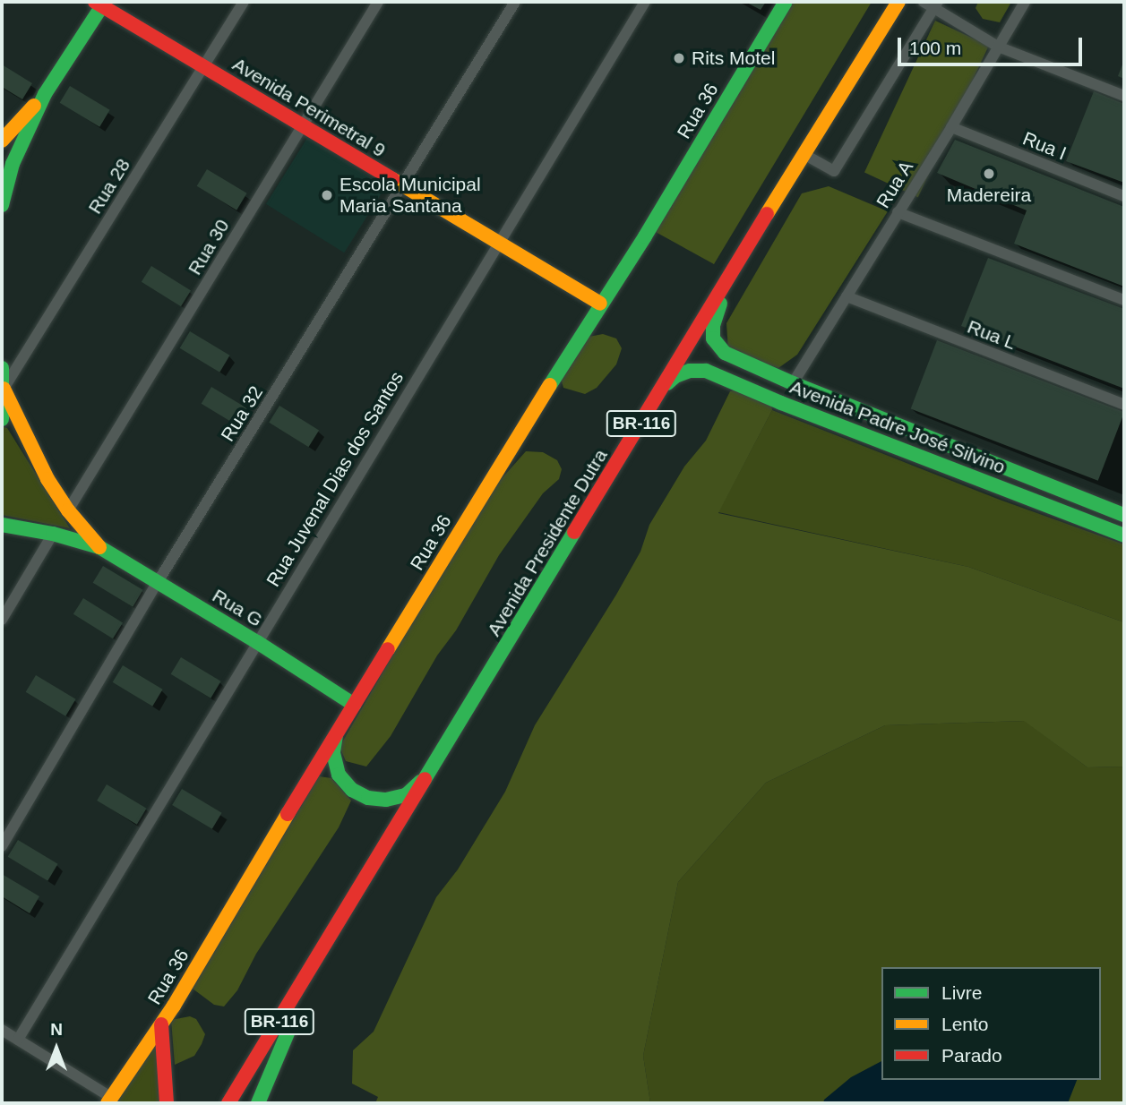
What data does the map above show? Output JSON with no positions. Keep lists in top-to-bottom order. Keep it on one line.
{"streets":{"main road":["Avenida Perimetral 9","Rua 36","BR-116","Avenida Padre José Silvino","Avenida Presidente Dutra","Rua G"],"street":["Rua I","Rua A","Rua 28","Rua 30","Rua L","Rua 32","Rua Juvenal Dias dos Santos"]},"crossings":[["Avenida Perimetral 9","Rua 36"],["Avenida Perimetral 9","Rua 28"],["Avenida Perimetral 9","Rua 30"],["Avenida Perimetral 9","Rua 32"],["Avenida Perimetral 9","Rua Juvenal Dias dos Santos"],["Rua 36","Rua G"],["Rua I","Rua A"],["Rua A","Rua L"],["Rua A","Avenida Padre José Silvino"],["Rua 32","Rua G"],["Avenida Padre José Silvino","Avenida Presidente Dutra"],["Rua Juvenal Dias dos Santos","Rua G"]],"places":["Rits Motel","Madereira","Escola Municipal Maria Santana"],"legend":["Livre","Lento","Parado"],"scale_bar":"100 m","north":"top"}
